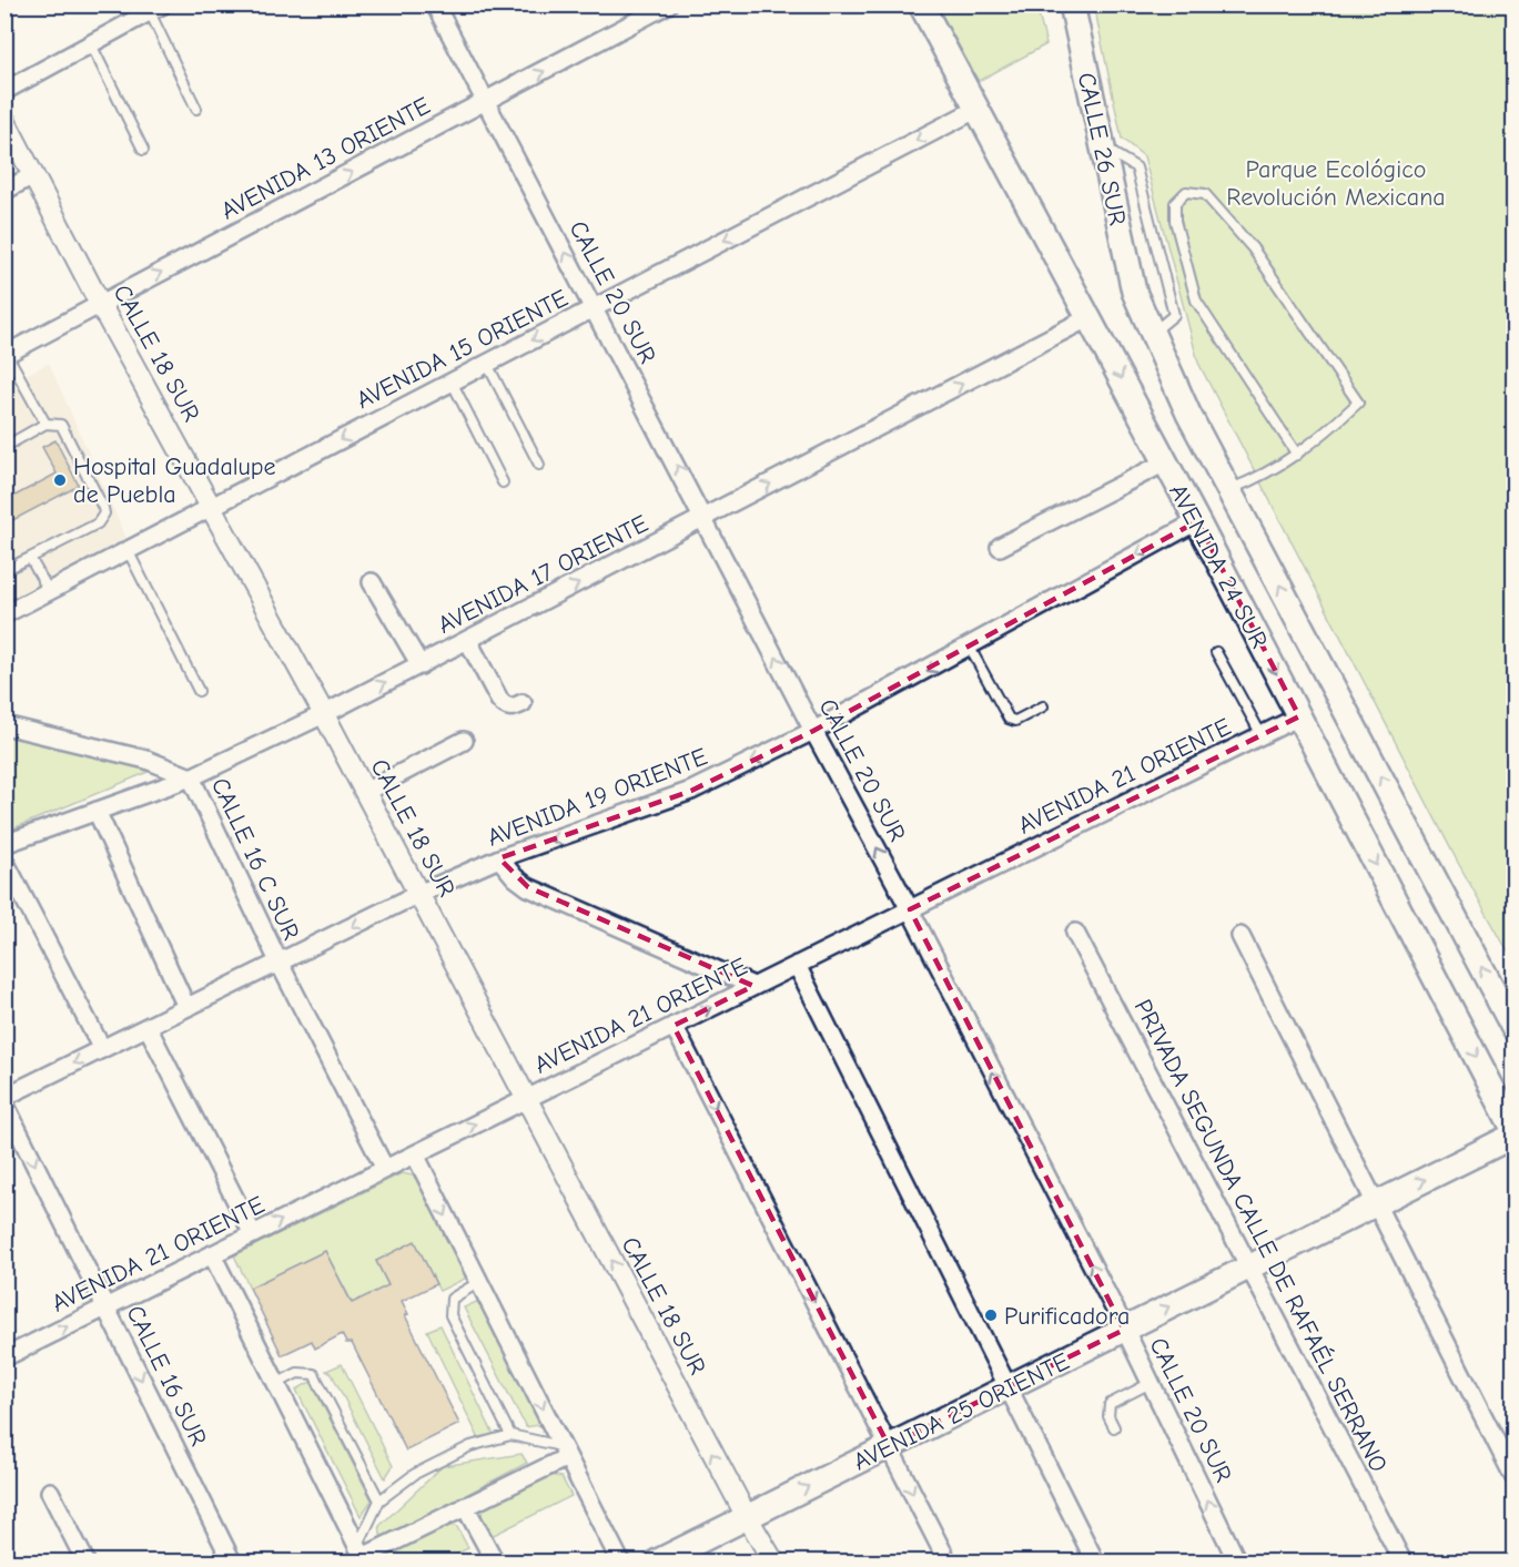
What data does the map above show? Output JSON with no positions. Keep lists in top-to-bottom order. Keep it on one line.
{"streets":{"main road":["CALLE 26 SUR","AVENIDA 24 SUR","AVENIDA 25 ORIENTE"],"street":["AVENIDA 13 ORIENTE","CALLE 20 SUR","AVENIDA 15 ORIENTE","CALLE 18 SUR","AVENIDA 17 ORIENTE","AVENIDA 21 ORIENTE","AVENIDA 19 ORIENTE","CALLE 16 C SUR","PRIVADA SEGUNDA CALLE DE RAFAÉL SERRANO","CALLE 16 SUR"]},"crossings":[["CALLE 26 SUR","AVENIDA 24 SUR"],["AVENIDA 13 ORIENTE","CALLE 20 SUR"],["AVENIDA 13 ORIENTE","CALLE 18 SUR"],["CALLE 20 SUR","AVENIDA 15 ORIENTE"],["CALLE 20 SUR","AVENIDA 17 ORIENTE"],["CALLE 20 SUR","AVENIDA 21 ORIENTE"],["CALLE 20 SUR","AVENIDA 19 ORIENTE"],["CALLE 20 SUR","AVENIDA 25 ORIENTE"],["AVENIDA 15 ORIENTE","CALLE 18 SUR"],["AVENIDA 15 ORIENTE","AVENIDA 24 SUR"],["CALLE 18 SUR","AVENIDA 17 ORIENTE"],["CALLE 18 SUR","AVENIDA 21 ORIENTE"],["CALLE 18 SUR","AVENIDA 19 ORIENTE"],["CALLE 18 SUR","AVENIDA 25 ORIENTE"],["AVENIDA 24 SUR","AVENIDA 17 ORIENTE"],["AVENIDA 24 SUR","AVENIDA 21 ORIENTE"],["AVENIDA 24 SUR","AVENIDA 19 ORIENTE"],["AVENIDA 17 ORIENTE","CALLE 16 C SUR"],["AVENIDA 21 ORIENTE","CALLE 16 C SUR"],["AVENIDA 21 ORIENTE","CALLE 16 SUR"],["AVENIDA 19 ORIENTE","CALLE 16 C SUR"],["PRIVADA SEGUNDA CALLE DE RAFAÉL SERRANO","AVENIDA 25 ORIENTE"]],"one_way":["AVENIDA 13 ORIENTE","AVENIDA 15 ORIENTE","AVENIDA 17 ORIENTE","AVENIDA 19 ORIENTE","AVENIDA 25 ORIENTE"],"parks":["Parque Ecológico Revolución Mexicana"],"places":["Hospital Guadalupe de Puebla","Purificadora"]}
